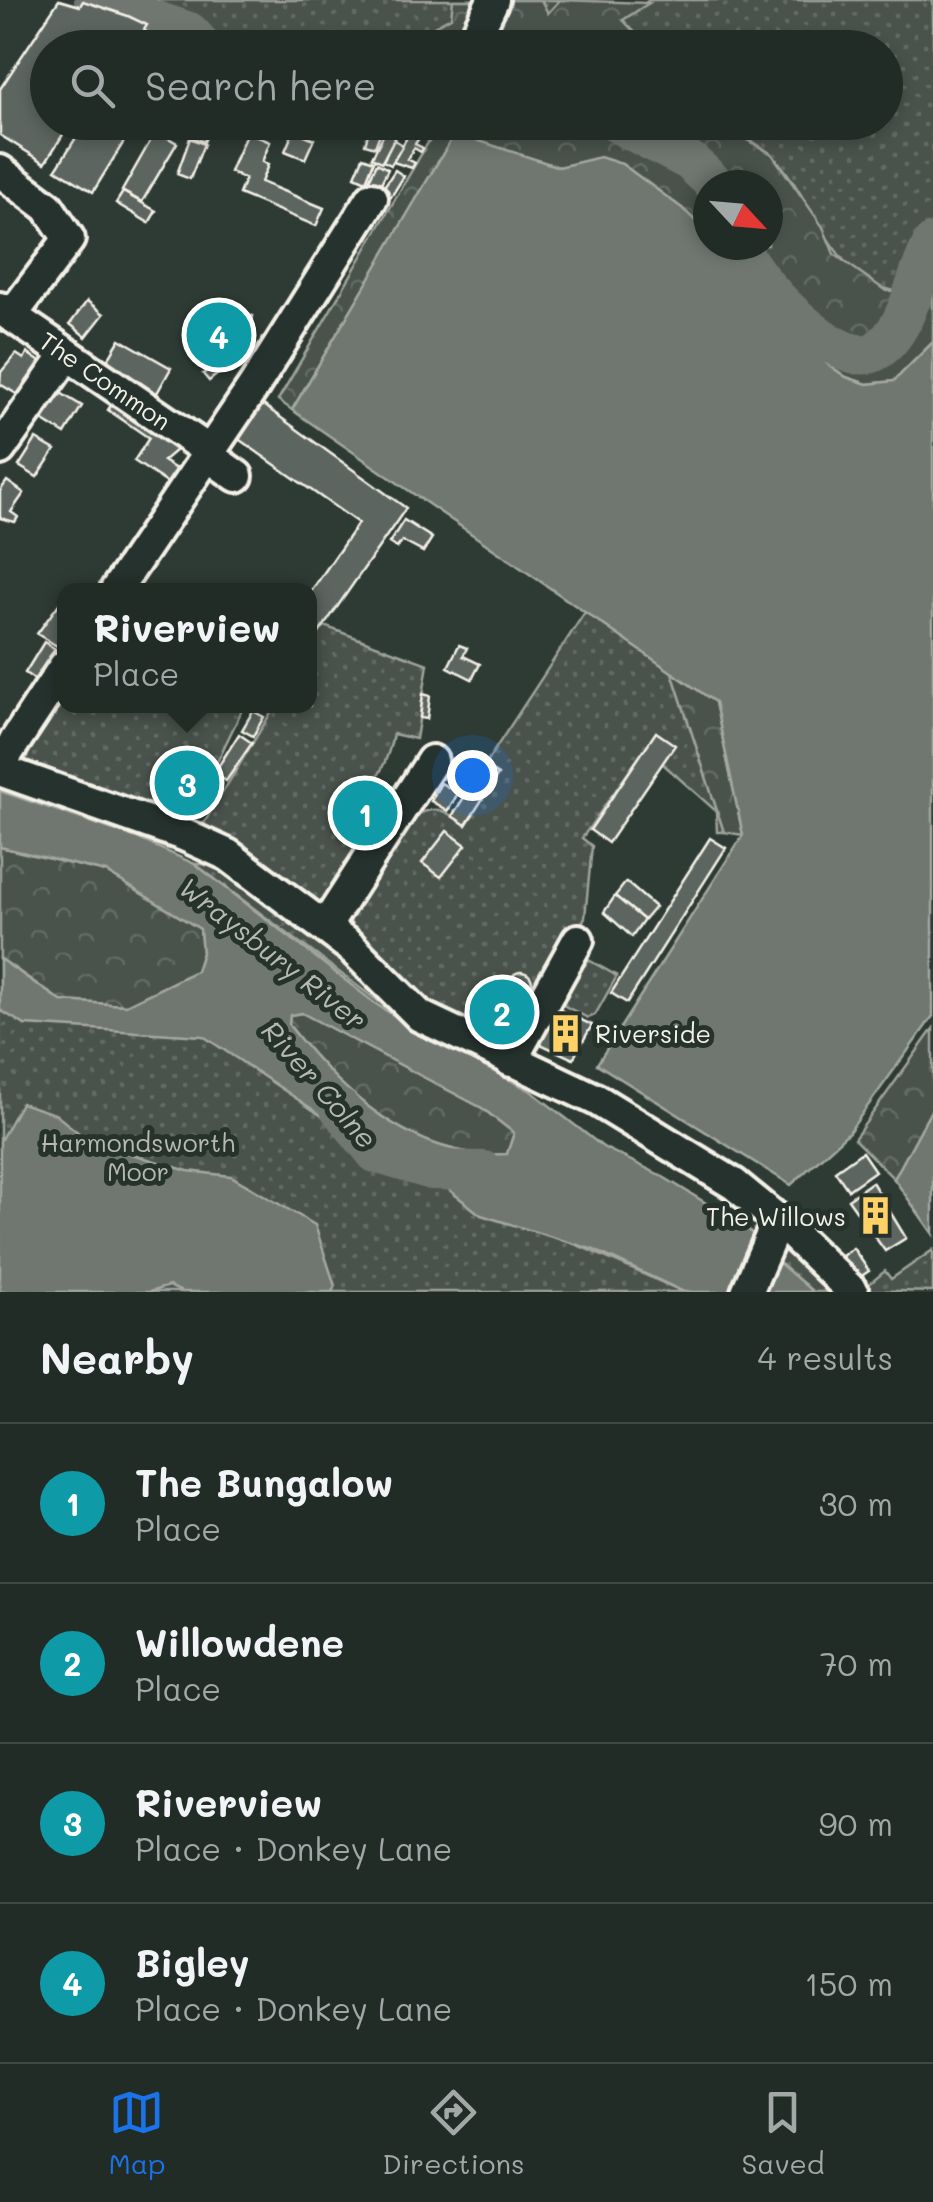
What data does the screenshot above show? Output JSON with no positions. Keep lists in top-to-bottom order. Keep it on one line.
{"streets":{"street":["The Common"]},"water":["Wraysbury River","River Colne"],"parks":["Harmondsworth Moor"],"places":{"building":["Riverside","The Willows"]},"north":"bottom right","page":{"search":"Search here","pins":["4","3","1","2"],"popup":["Riverview","Place"],"heading":["Nearby","4 results"],"list":[{"mark":"1","name":"The Bungalow","note":"Place","value":"30 m"},{"mark":"2","name":"Willowdene","note":"Place","value":"70 m"},{"mark":"3","name":"Riverview","note":"Place · Donkey Lane","value":"90 m"},{"mark":"4","name":"Bigley","note":"Place · Donkey Lane","value":"150 m"}],"nav":["Map","Directions","Saved"]}}
